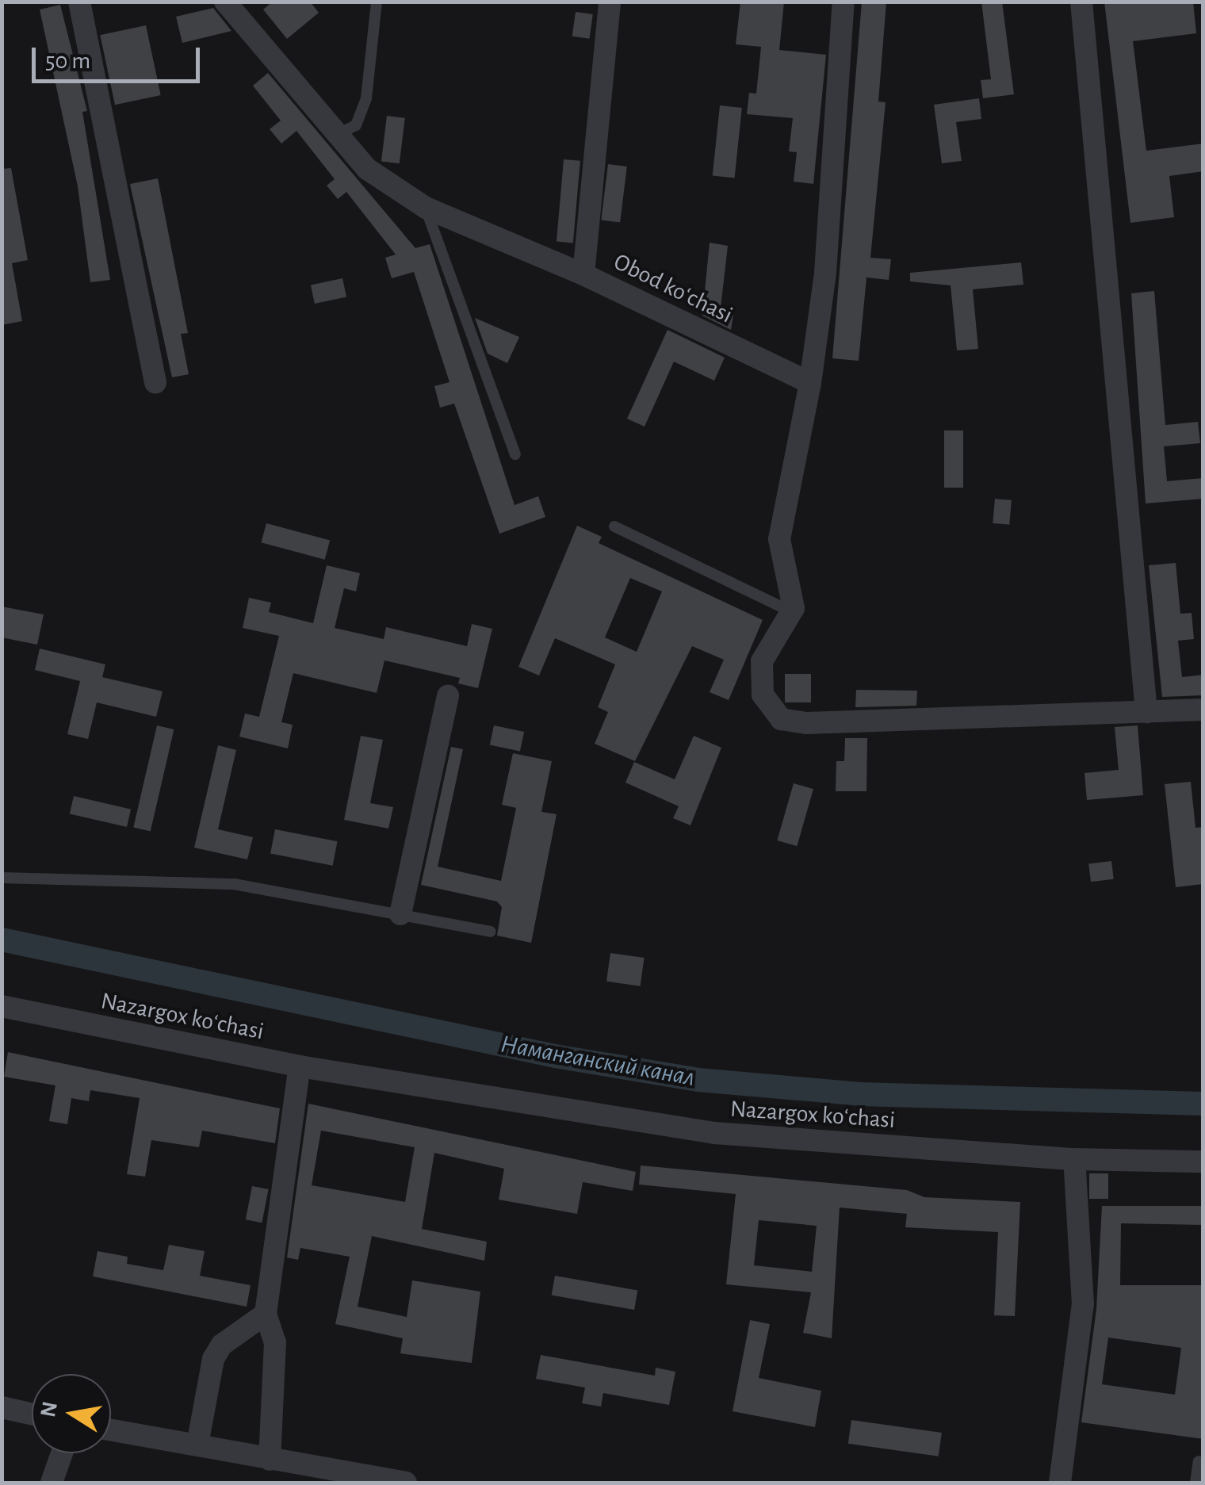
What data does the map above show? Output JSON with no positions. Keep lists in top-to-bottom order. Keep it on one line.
{"streets":{"street":["Obod koʻchasi","Nazargox koʻchasi"]},"water":["Наманганский канал"],"scale_bar":"50 m","north":"left"}
